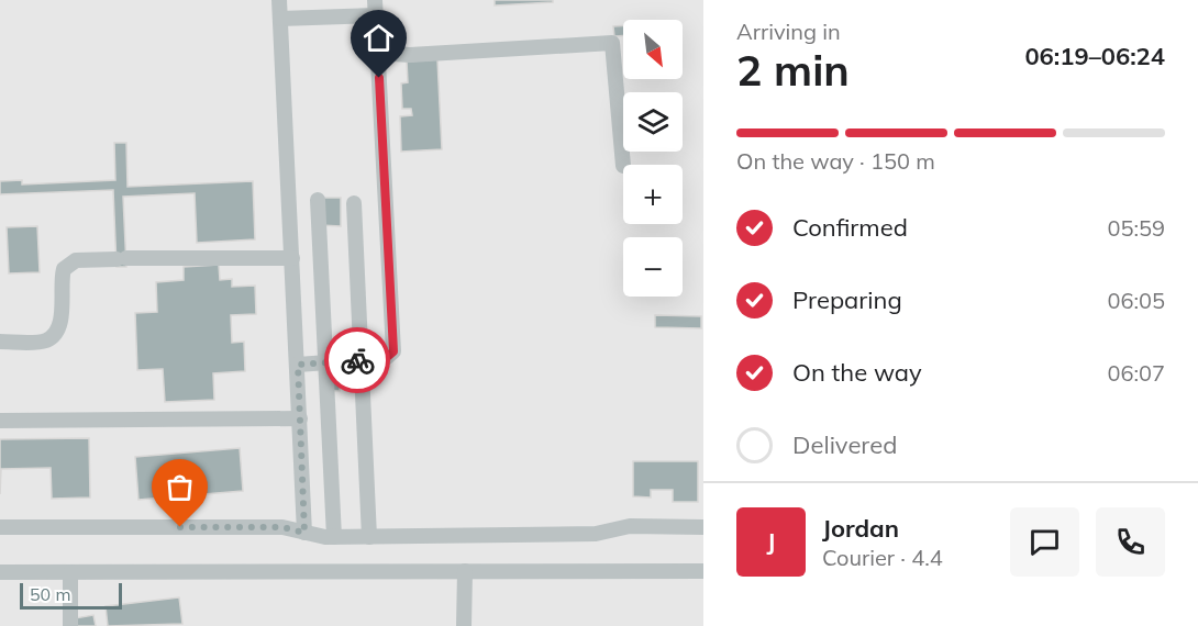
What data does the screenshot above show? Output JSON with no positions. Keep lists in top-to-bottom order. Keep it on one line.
{"scale_bar":"50 m","north":"bottom right","page":{"heading":["2 min","Arriving in","06:19–06:24"],"panel":["Jordan","Courier · 4.4"],"map_buttons":["+","−"],"bar":"On the way · 150 m","list":[["Confirmed","05:59"],["Preparing","06:05"],["On the way","06:07"],"Delivered"],"round":"J","scale":"50 m"}}
